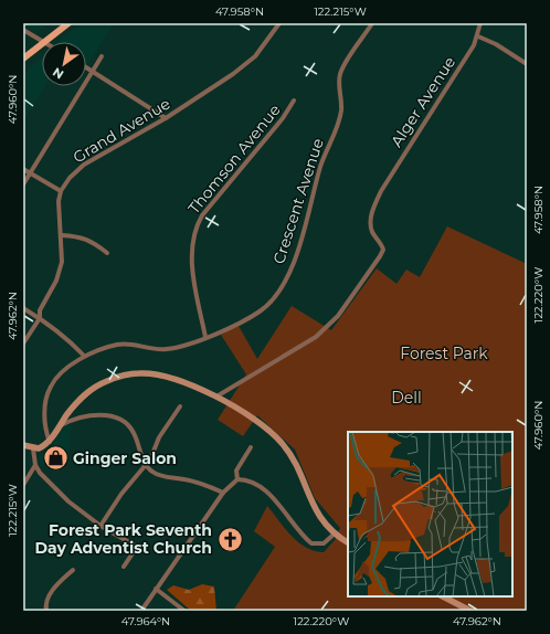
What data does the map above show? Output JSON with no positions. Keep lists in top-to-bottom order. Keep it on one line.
{"streets":{"street":["Alger Avenue","Grand Avenue","Thomson Avenue","Crescent Avenue"]},"crossings":[["Thomson Avenue","Crescent Avenue"]],"parks":["Forest Park","Dell"],"places":{"shop":["Ginger Salon"],"church":["Forest Park Seventh Day Adventist Church"]},"north":"bottom left","coordinates":["47.958°N","122.215°W","47.960°N","122.220°W","47.962°N","47.964°N"]}
